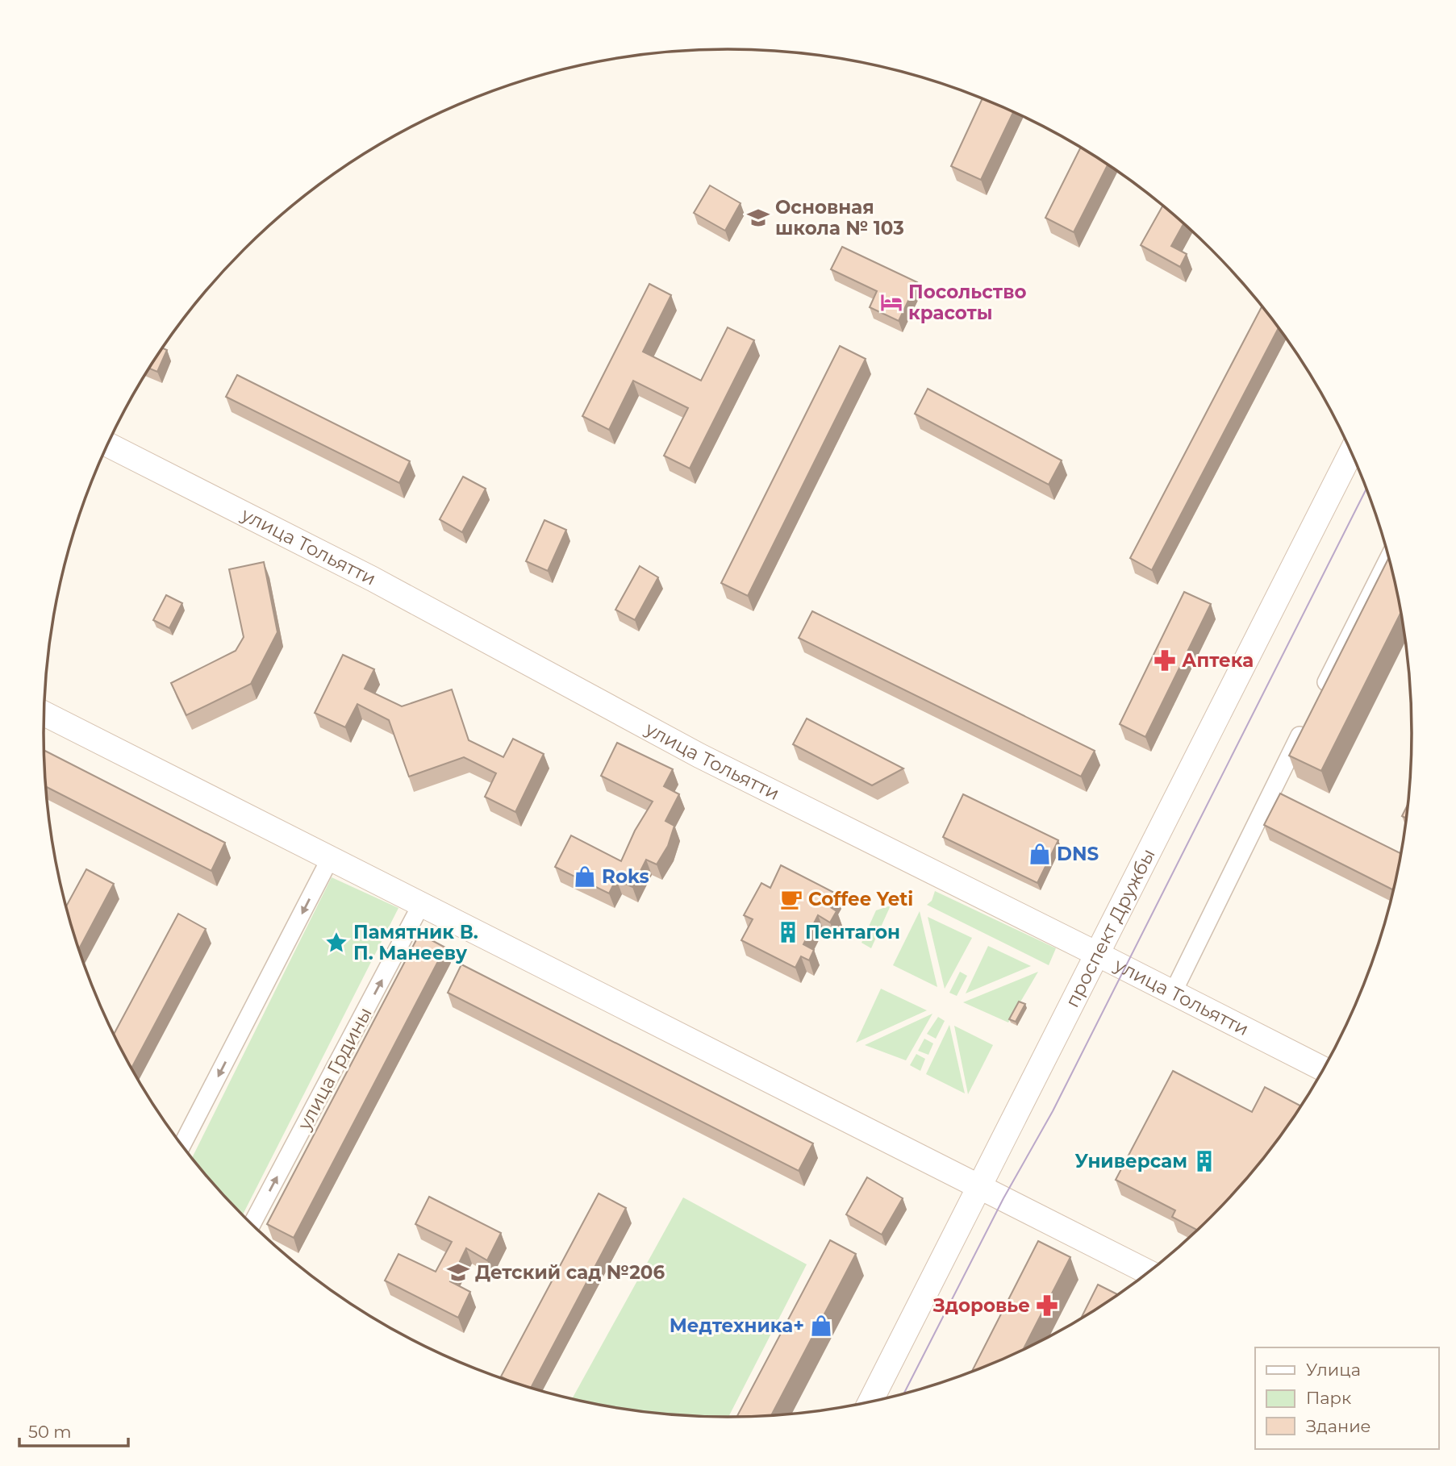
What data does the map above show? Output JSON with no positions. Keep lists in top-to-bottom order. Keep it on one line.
{"streets":{"street":["улица Тольятти","проспект Дружбы","улица Грдины"]},"crossings":[["улица Тольятти","проспект Дружбы"]],"places":{"school or university":["Основная школа № 103","Детский сад №206"],"hotel":["Посольство красоты"],"pharmacy":["Аптека","Здоровье"],"shop":["DNS","Roks","Медтехника+"],"cafe":["Coffee Yeti"],"building":["Пентагон","Универсам"],"place":["Памятник В. П. Манееву"]},"legend":["Улица","Парк","Здание"],"scale_bar":"50 m"}
